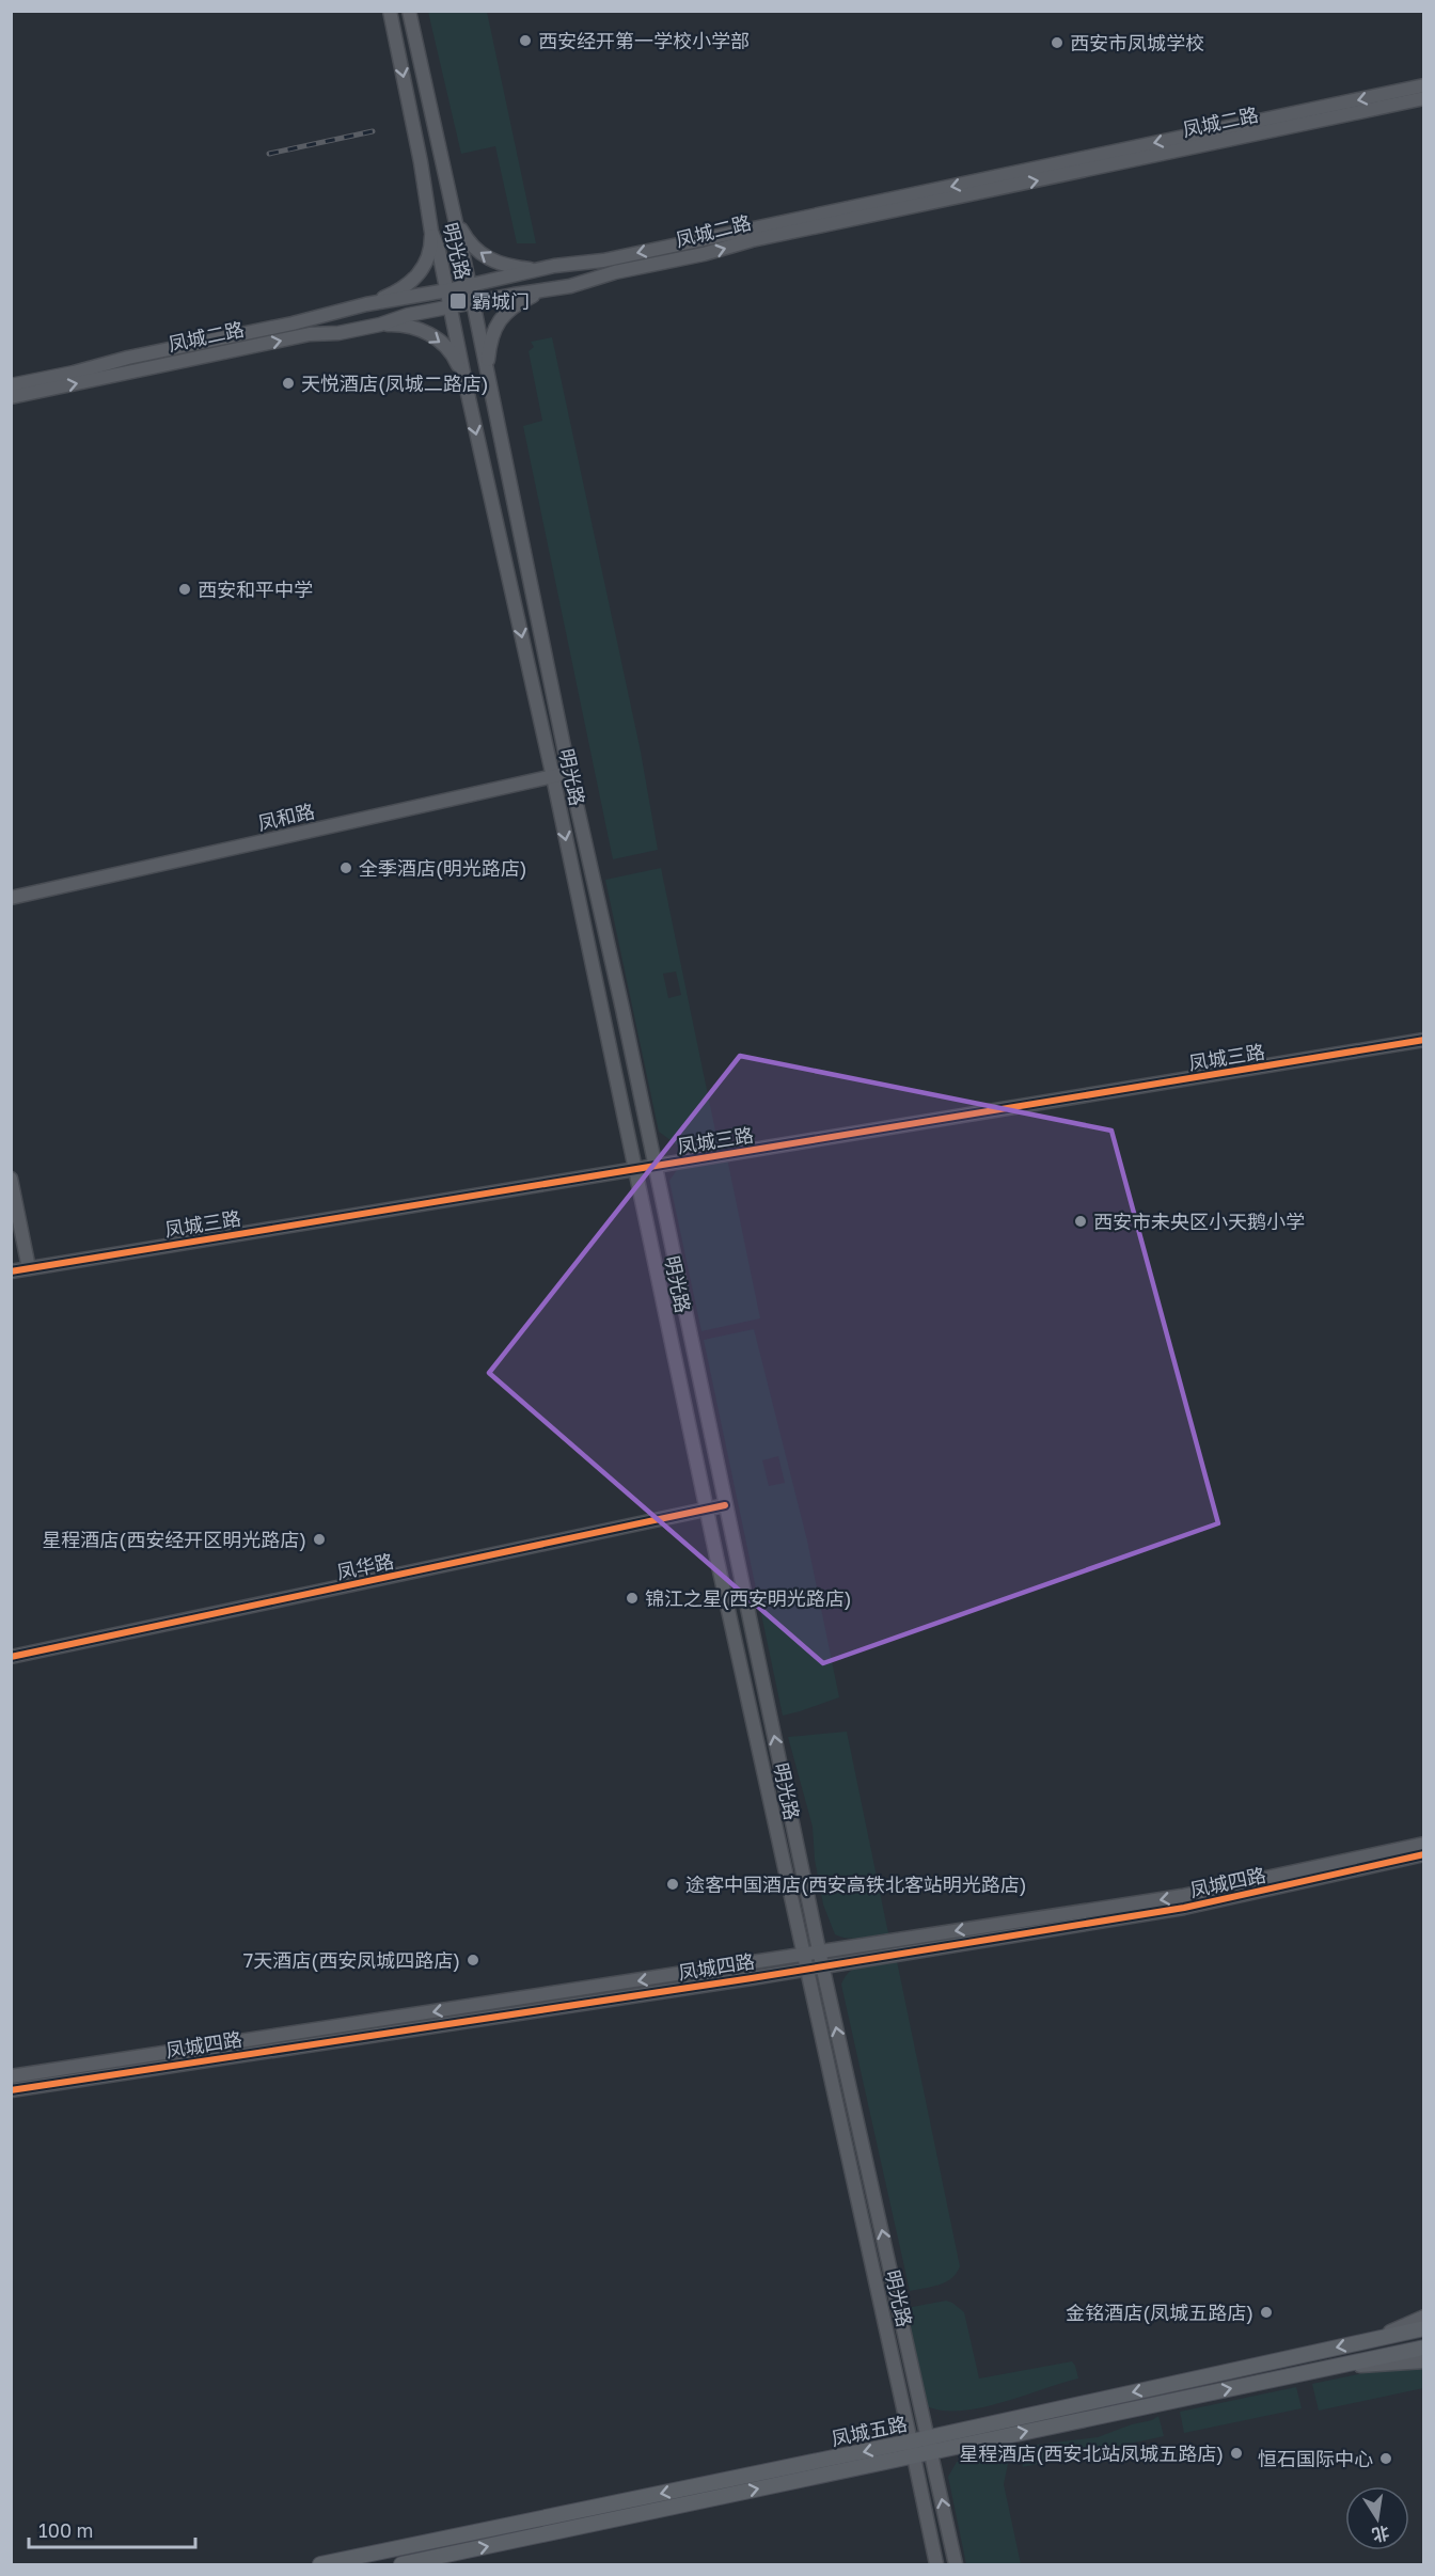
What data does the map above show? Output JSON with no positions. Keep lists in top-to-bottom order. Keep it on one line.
{"streets":{"main road":["凤城二路","明光路","凤和路","凤城三路","凤华路","凤城四路","凤城五路"]},"crossings":[["凤城二路","明光路"],["明光路","凤和路"],["明光路","凤城三路"],["明光路","凤华路"],["明光路","凤城四路"],["明光路","凤城五路"]],"places":{"other":["西安经开第一学校小学部","西安市凤城学校","天悦酒店(凤城二路店)","西安和平中学","全季酒店(明光路店)","西安市未央区小天鹅小学","星程酒店(西安经开区明光路店)","锦江之星(西安明光路店)","途客中国酒店(西安高铁北客站明光路店)","7天酒店(西安凤城四路店)","金铭酒店(凤城五路店)","星程酒店(西安北站凤城五路店)","恒石国际中心"],"transit":["霸城门"]},"scale_bar":"100 m","north":"bottom"}
